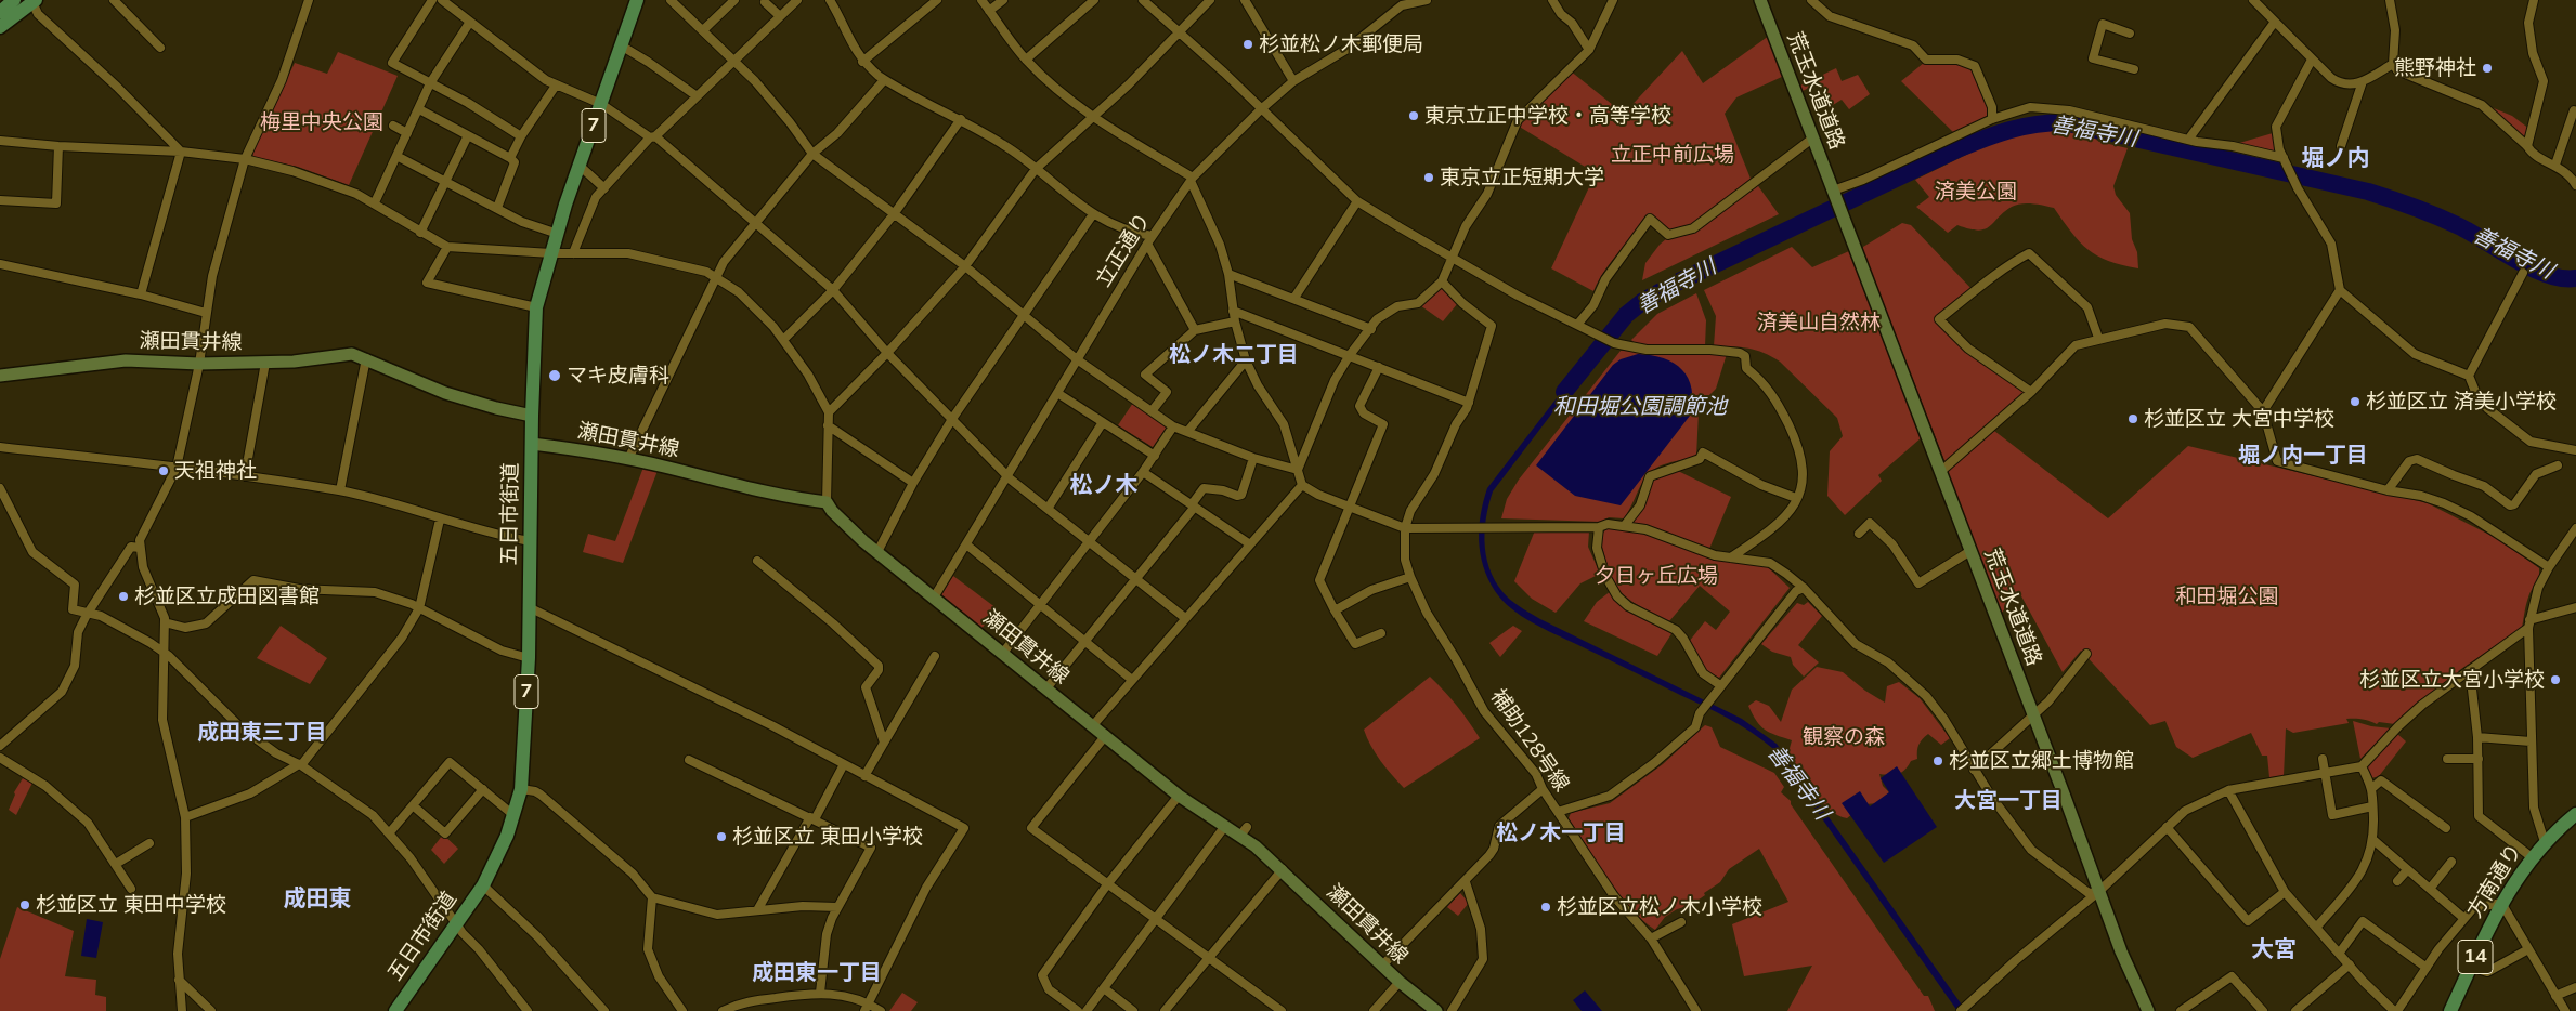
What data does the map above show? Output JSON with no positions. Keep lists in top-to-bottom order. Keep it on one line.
{"streets":{"main road":["荒玉水道道路","7","瀬田貫井線","五日市街道","方南通り","14"],"street":["立正通り","補助128号線"]},"crossings":[["立正通り","瀬田貫井線"],["瀬田貫井線","五日市街道"]],"districts":["堀ノ内","松ノ木二丁目","堀ノ内一丁目","松ノ木","成田東三丁目","大宮一丁目","松ノ木一丁目","成田東","大宮","成田東一丁目"],"water":["善福寺川","和田堀公園調節池"],"parks":["梅里中央公園","立正中前広場","済美公園","済美山自然林","夕日ヶ丘広場","和田堀公園","観察の森"],"places":["杉並松ノ木郵便局","熊野神社","東京立正中学校・高等学校","東京立正短期大学","マキ皮膚科","杉並区立 済美小学校","杉並区立 大宮中学校","天祖神社","杉並区立成田図書館","杉並区立大宮小学校","杉並区立郷土博物館","杉並区立 東田小学校","杉並区立 東田中学校","杉並区立松ノ木小学校"]}
